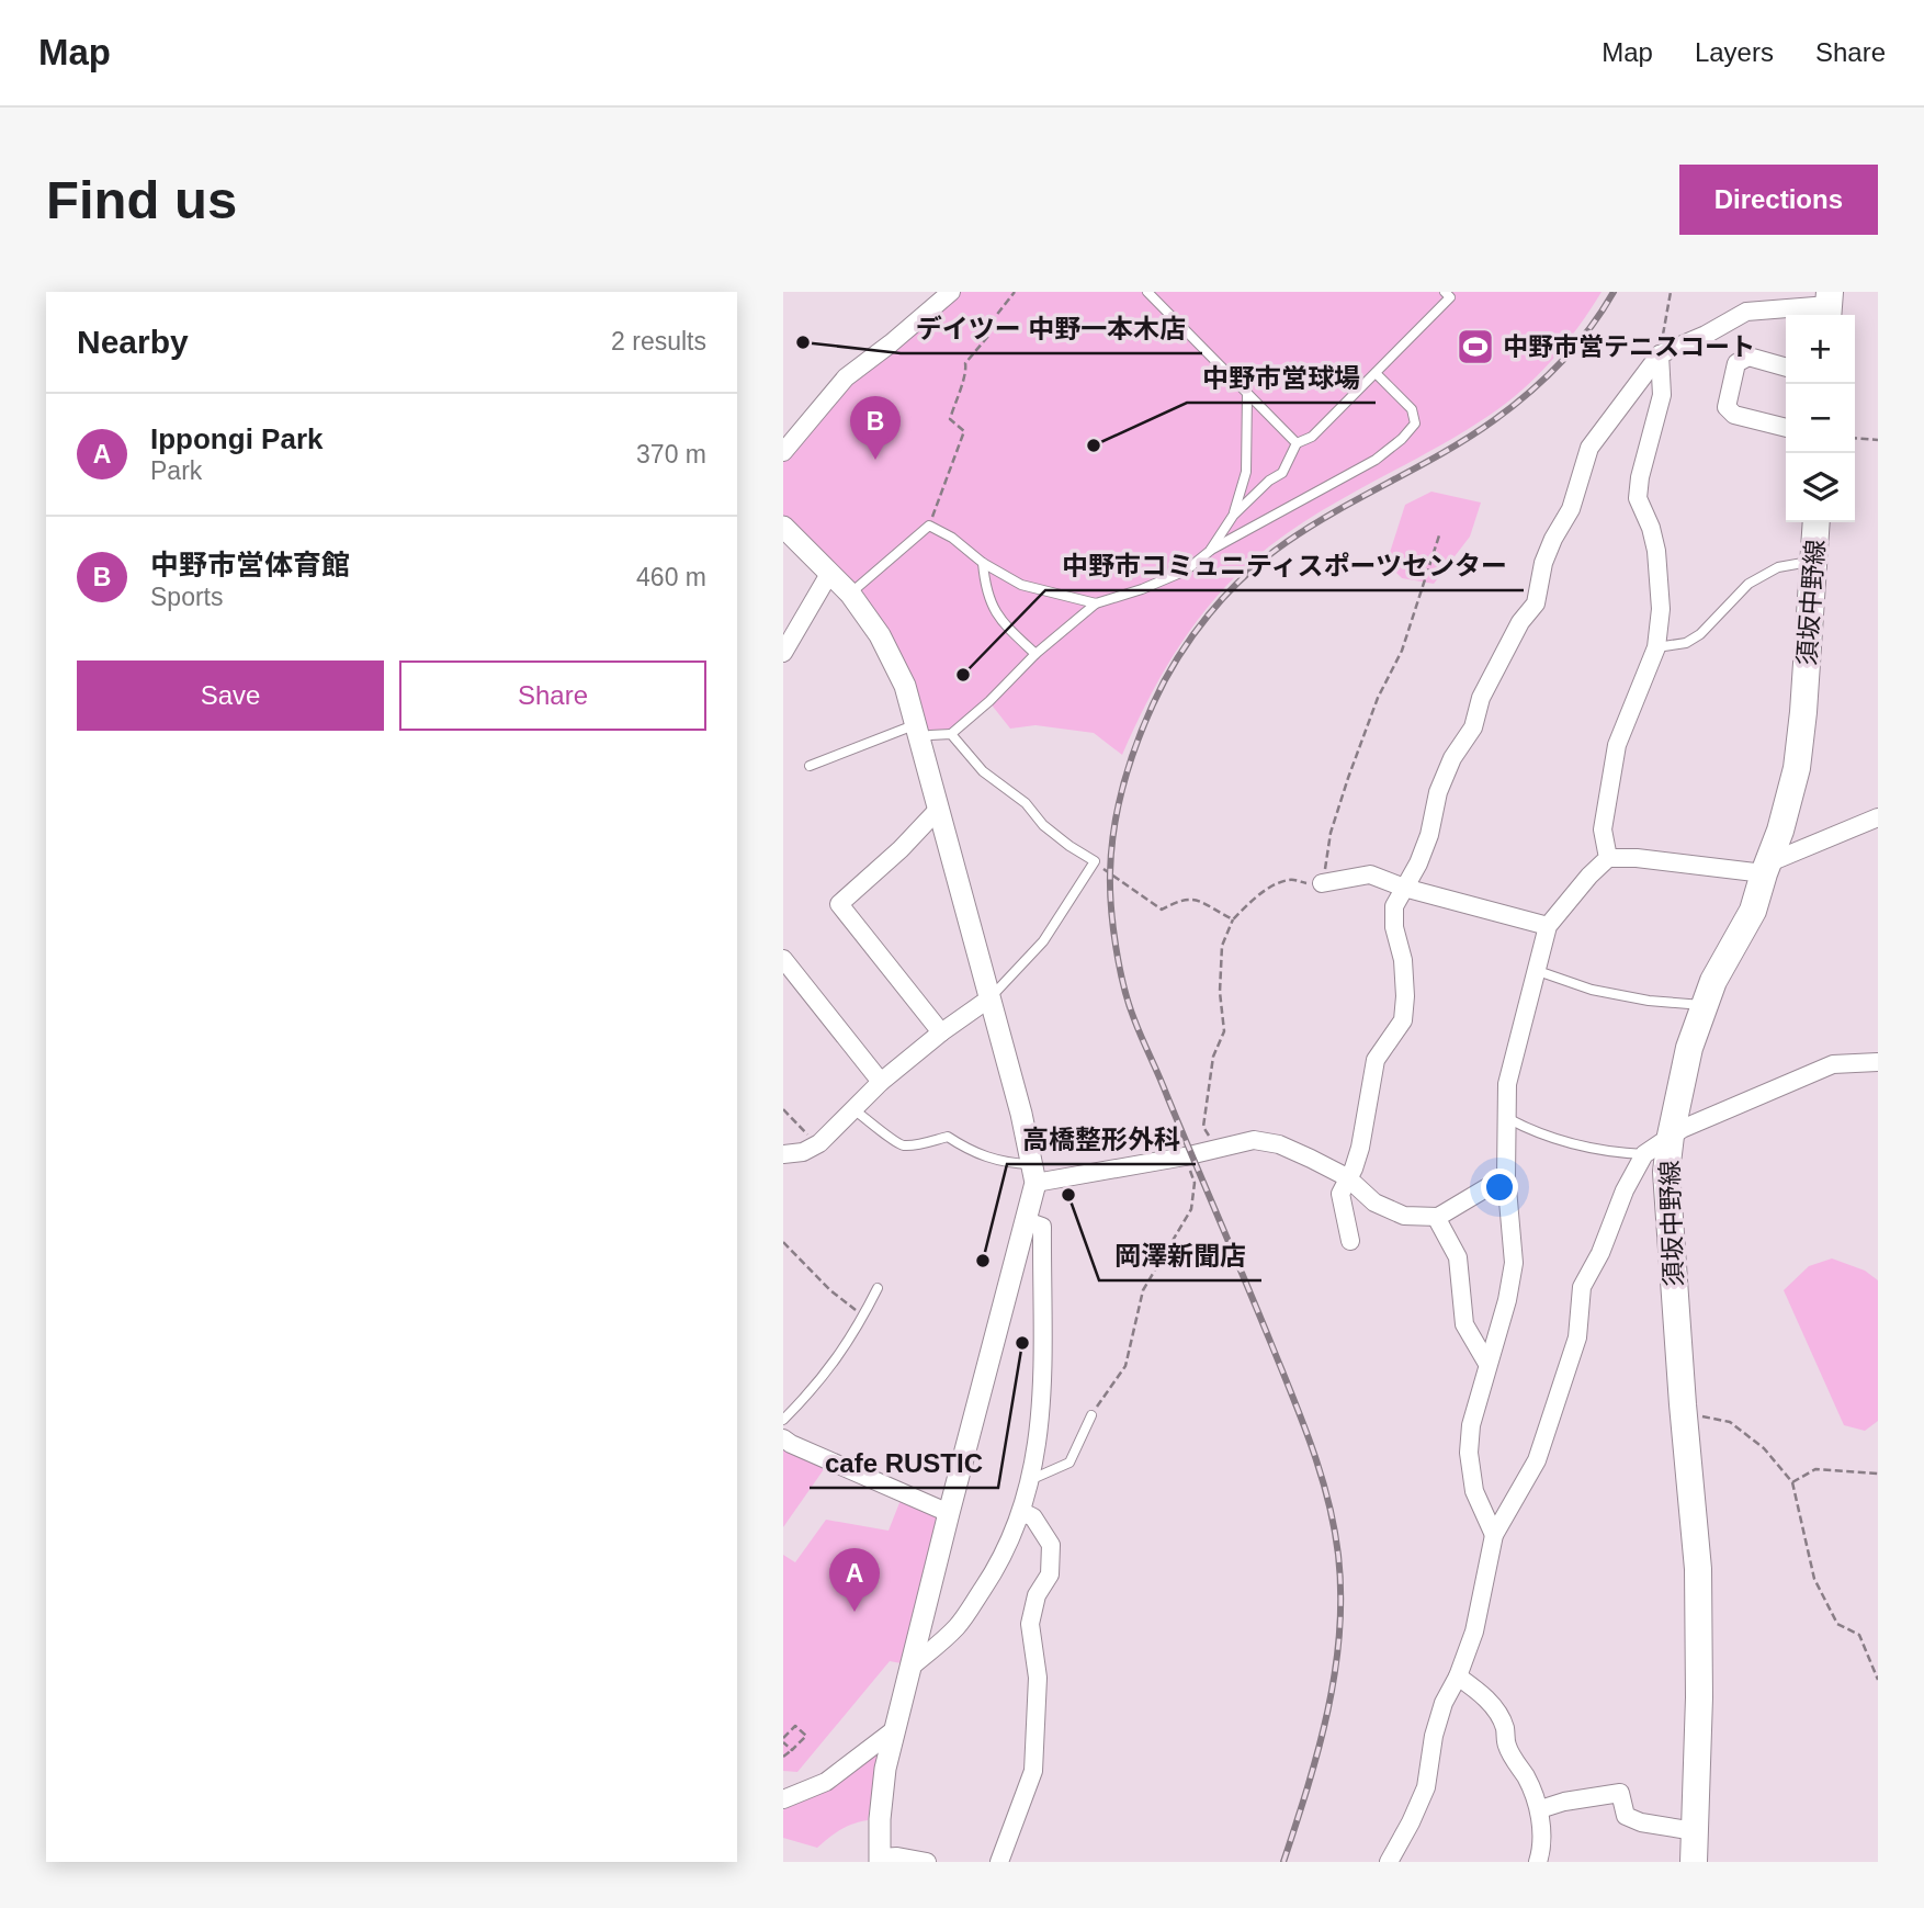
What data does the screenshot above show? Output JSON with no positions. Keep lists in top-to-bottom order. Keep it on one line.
{"streets":{"main road":["須坂中野線"]},"places":{"other":["デイツー 中野一本木店","中野市営球場","中野市コミュニティスポーツセンター","岡澤新聞店","高橋整形外科","cafe RUSTIC"],"sports":["中野市営テニスコート"]},"page":{"header":"Map","nav":["Map","Layers","Share"],"buttons":["Directions",["Save","Share"]],"title":"Find us","heading":["Nearby","2 results"],"map_buttons":["+","−"],"list":[{"mark":"A","name":"Ippongi Park","note":"Park","value":"370 m"},{"mark":"B","name":"中野市営体育館","note":"Sports","value":"460 m"}],"pins":["B","A"]}}
